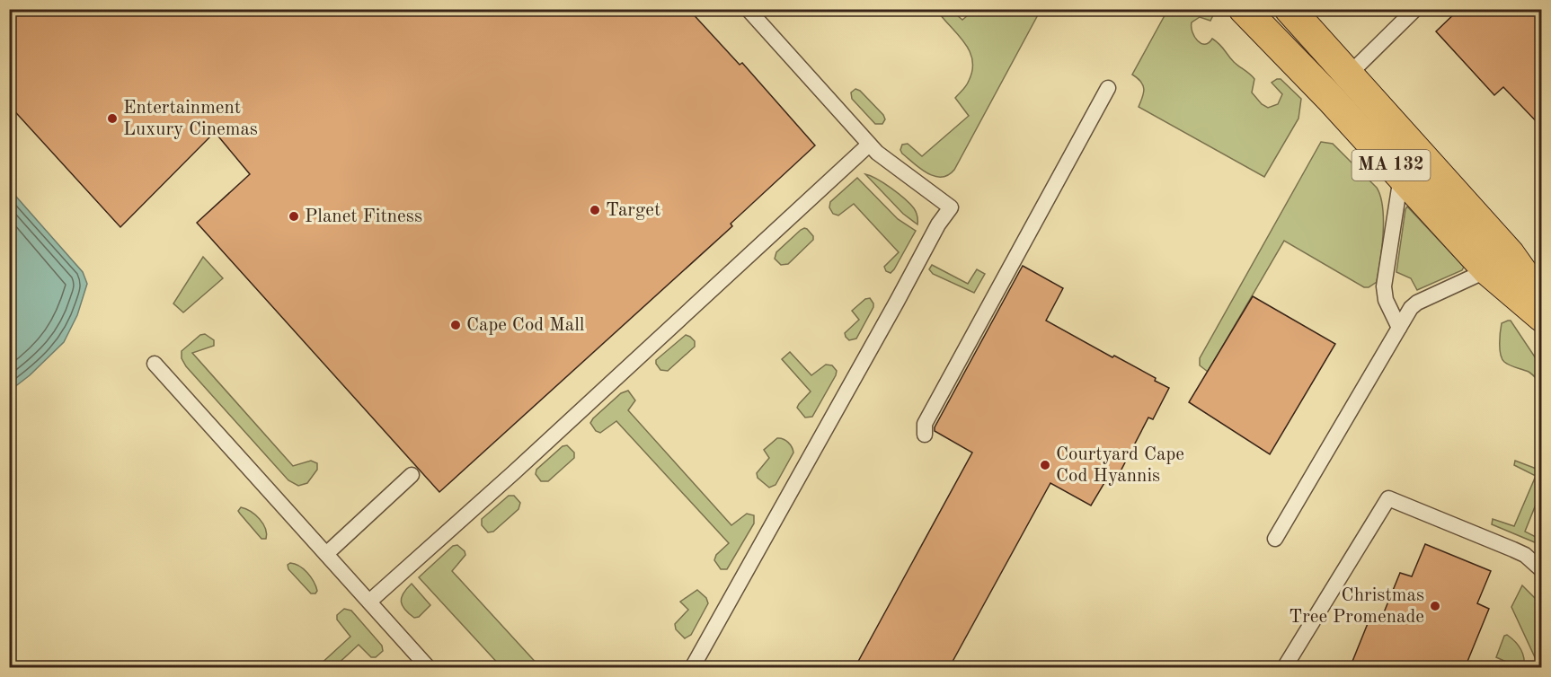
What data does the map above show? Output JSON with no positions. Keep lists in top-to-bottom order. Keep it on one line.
{"streets":{"main road":["MA 132"]},"places":["Entertainment Luxury Cinemas","Target","Planet Fitness","Cape Cod Mall","Courtyard Cape Cod Hyannis","Christmas Tree Promenade"]}
